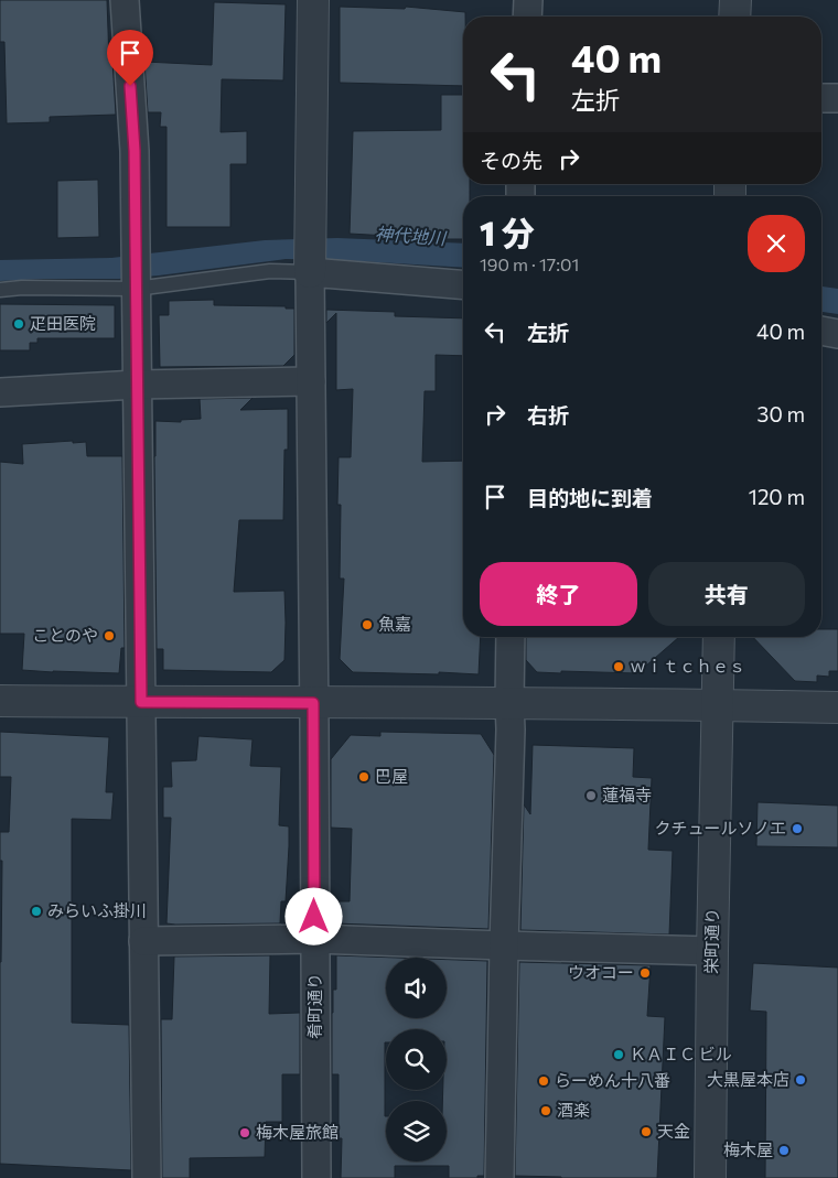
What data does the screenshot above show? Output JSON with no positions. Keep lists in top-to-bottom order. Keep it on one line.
{"streets":{"street":["栄町通り","肴町通り"]},"water":["神代地川"],"places":["疋田医院","魚嘉","ことのや","ｗｉｔｃｈｅｓ","巴屋","蓮福寺","クチュールソノエ","みらいふ掛川","ウオコー","ＫＡＩＣ ビル","大黒屋本店","らーめん十八番","酒楽","天金","梅木屋旅館","梅木屋"],"page":{"turn":["40 m","左折"],"then":"その先","heading":["1 分","190 m · 17:01"],"list":[{"name":"左折","value":"40 m"},{"name":"右折","value":"30 m"},{"name":"目的地に到着","value":"120 m"}],"buttons":["終了","共有"]}}
